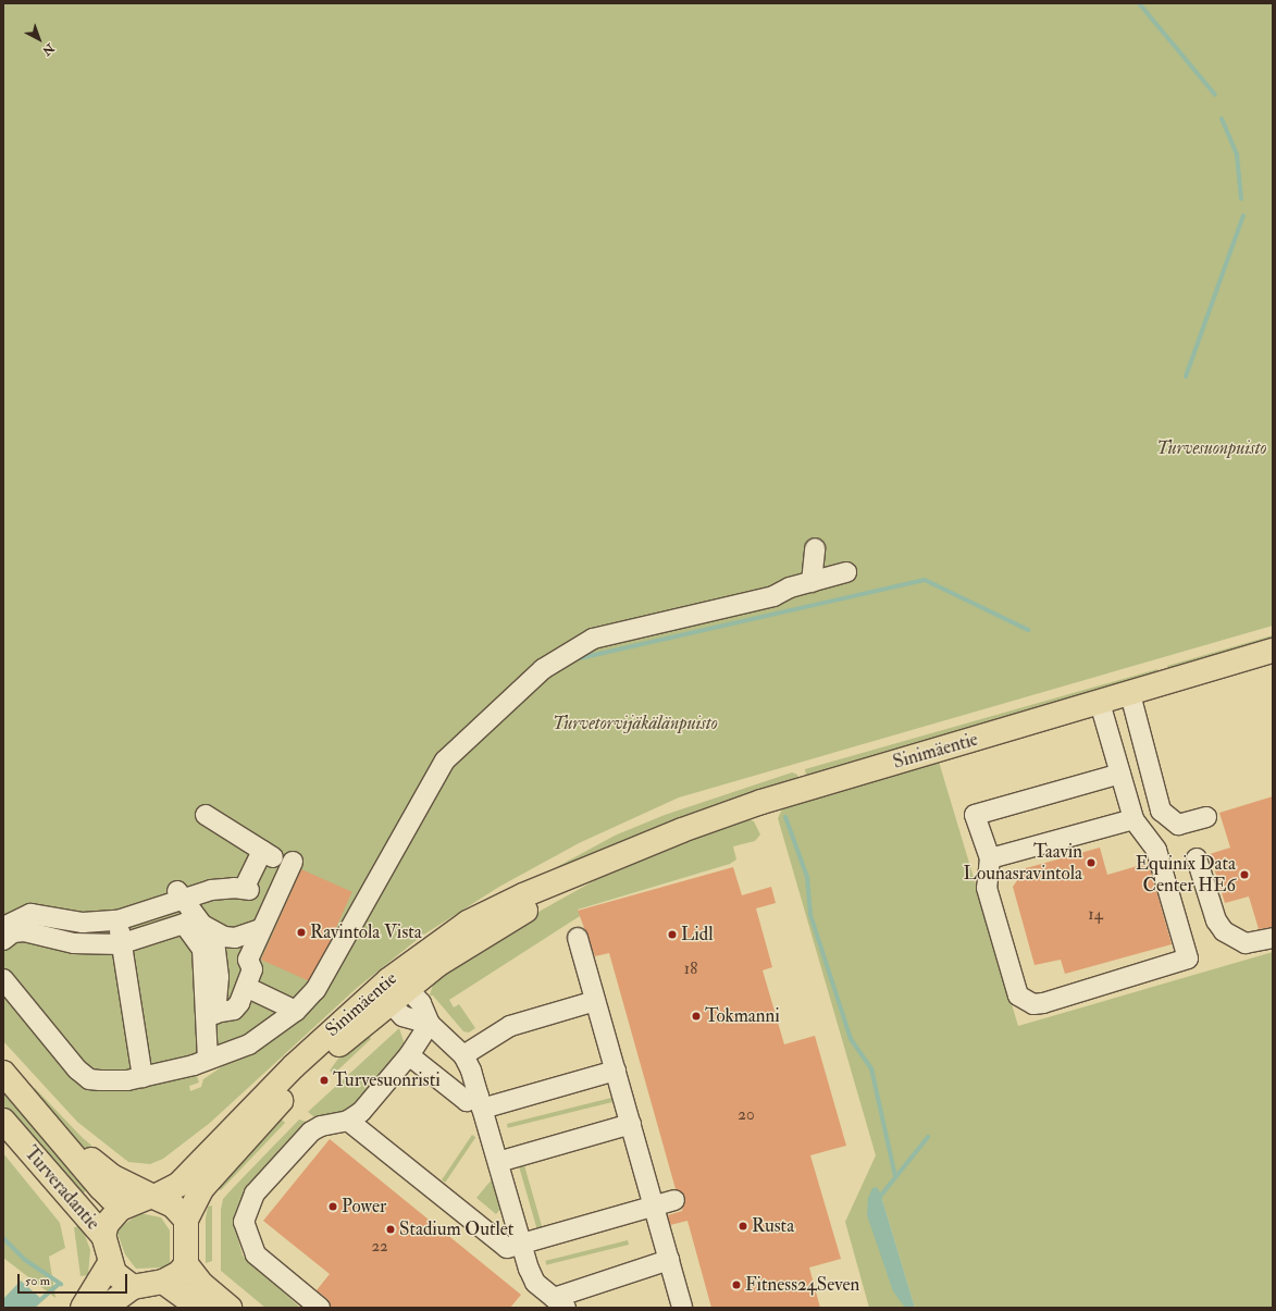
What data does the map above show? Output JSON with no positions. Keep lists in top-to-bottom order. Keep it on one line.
{"streets":{"main road":["Sinimäentie","Turveradantie"]},"crossings":[["Sinimäentie","Turveradantie"]],"parks":["Turvesuonpuisto","Turvetorvijäkälänpuisto"],"places":["Taavin Lounasravintola","Equinix Data Center HE6","Ravintola Vista","Lidl","Tokmanni","Turvesuonristi","Power","Rusta","Stadium Outlet","Fitness24Seven"],"house_numbers":["14","18","20","22"],"scale_bar":"50 m","north":"bottom right"}
